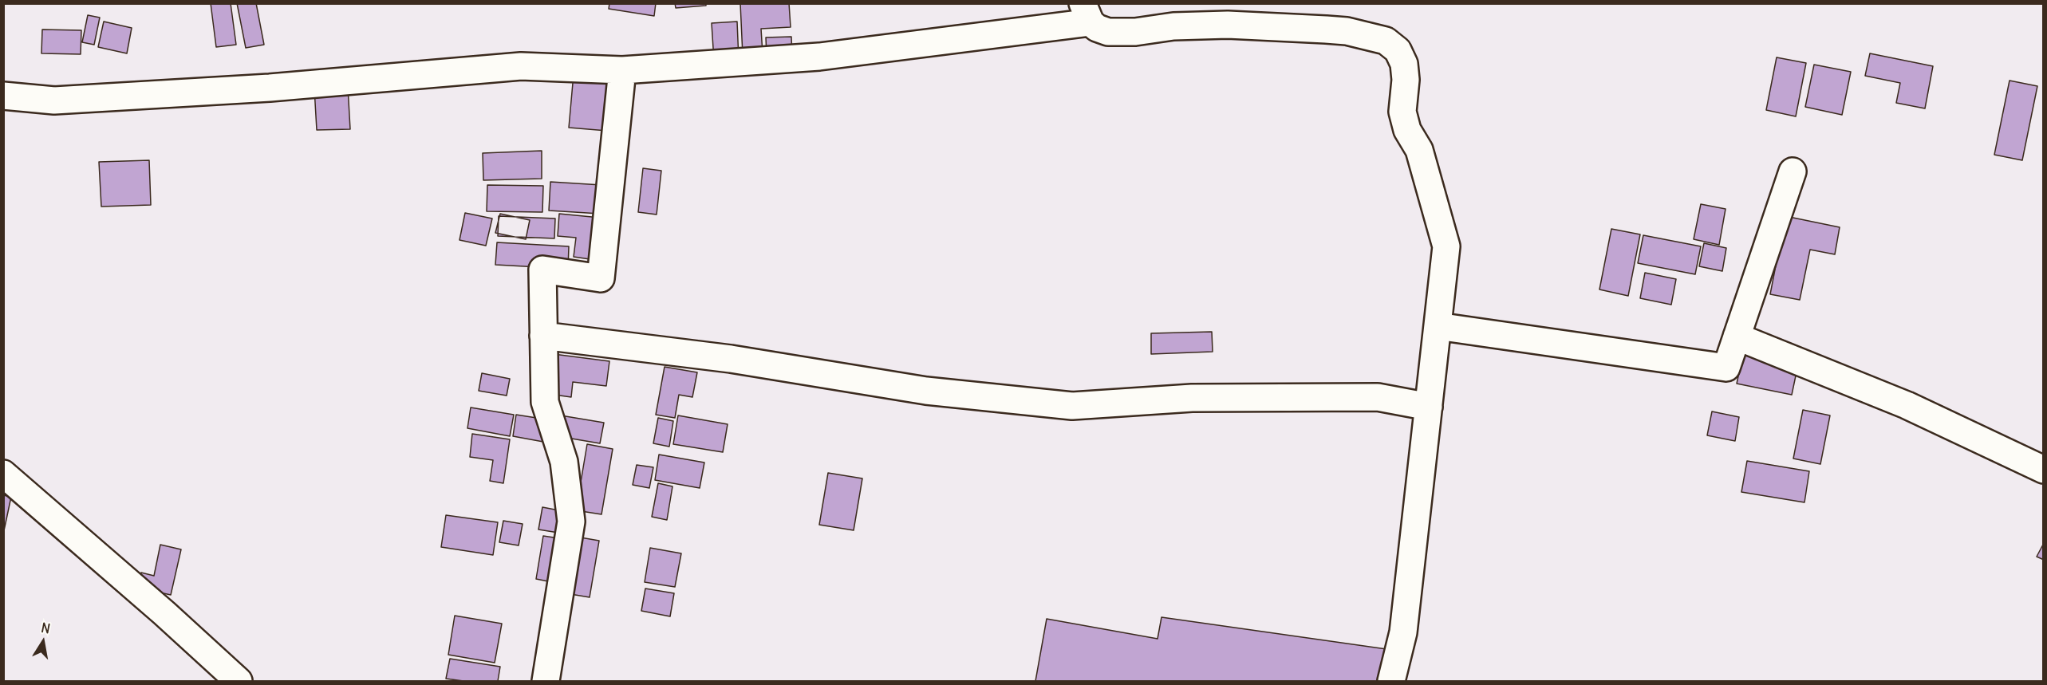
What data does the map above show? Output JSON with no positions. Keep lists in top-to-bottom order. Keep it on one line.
{"north":"top"}
